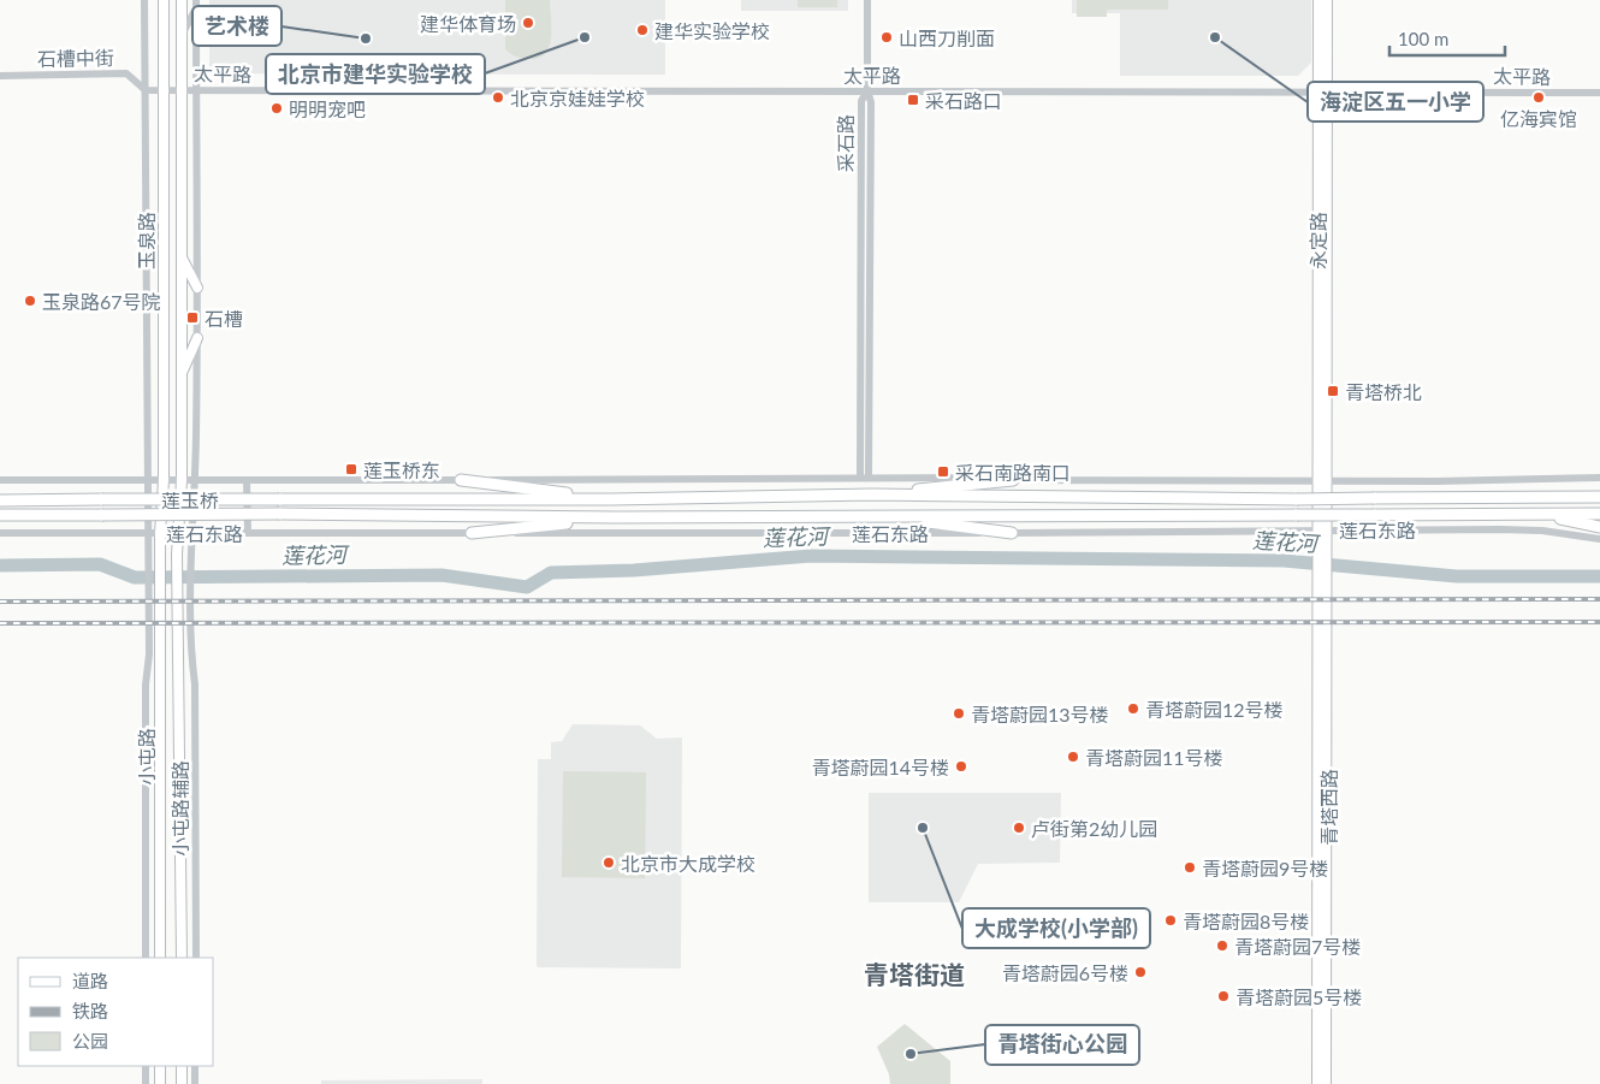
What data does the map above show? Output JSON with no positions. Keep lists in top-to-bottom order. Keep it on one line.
{"streets":{"highway":["莲玉桥","莲石东路"],"main road":["玉泉路","永定路","小屯路","青塔西路"],"street":["石槽中街","太平路","采石路","小屯路辅路"]},"crossings":[["石槽中街","太平路"],["石槽中街","玉泉路"],["太平路","采石路"],["太平路","玉泉路"],["太平路","永定路"],["玉泉路","莲石东路"],["玉泉路","小屯路"],["永定路","莲石东路"],["永定路","青塔西路"],["莲玉桥","莲石东路"],["莲石东路","小屯路"],["莲石东路","青塔西路"],["莲石东路","小屯路辅路"]],"districts":["青塔街道"],"water":["莲花河"],"places":{"other":["建华体育场","建华实验学校","北京市建华实验学校","山西刀削面","海淀区五一小学","艺术楼","北京京娃娃学校","亿海宾馆","明明宠吧","玉泉路67号院","青塔蔚园12号楼","青塔蔚园13号楼","青塔蔚园11号楼","青塔蔚园14号楼","大成学校(小学部)","卢街第2幼儿园","北京市大成学校","青塔蔚园9号楼","青塔蔚园8号楼","青塔蔚园7号楼","青塔蔚园6号楼","青塔蔚园5号楼","青塔街心公园"],"transit":["采石路口","石槽","青塔桥北","莲玉桥东","采石南路南口"]},"legend":["道路","铁路","公园"],"scale_bar":"100 m"}
